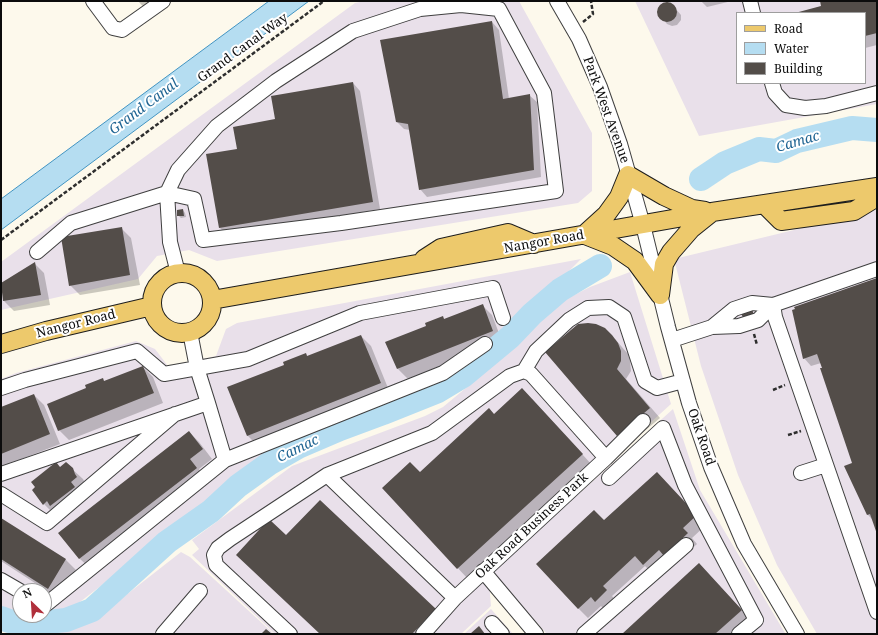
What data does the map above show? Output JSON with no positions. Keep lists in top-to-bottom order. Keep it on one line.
{"streets":{"main road":["Nangor Road"],"street":["Park West Avenue","Oak Road","Oak Road Business Park"],"path":["Grand Canal Way"]},"crossings":[["Park West Avenue","Nangor Road"],["Park West Avenue","Oak Road"],["Nangor Road","Oak Road"]],"water":["Grand Canal","Camac"],"legend":["Road","Water","Building"],"north":"top left"}
